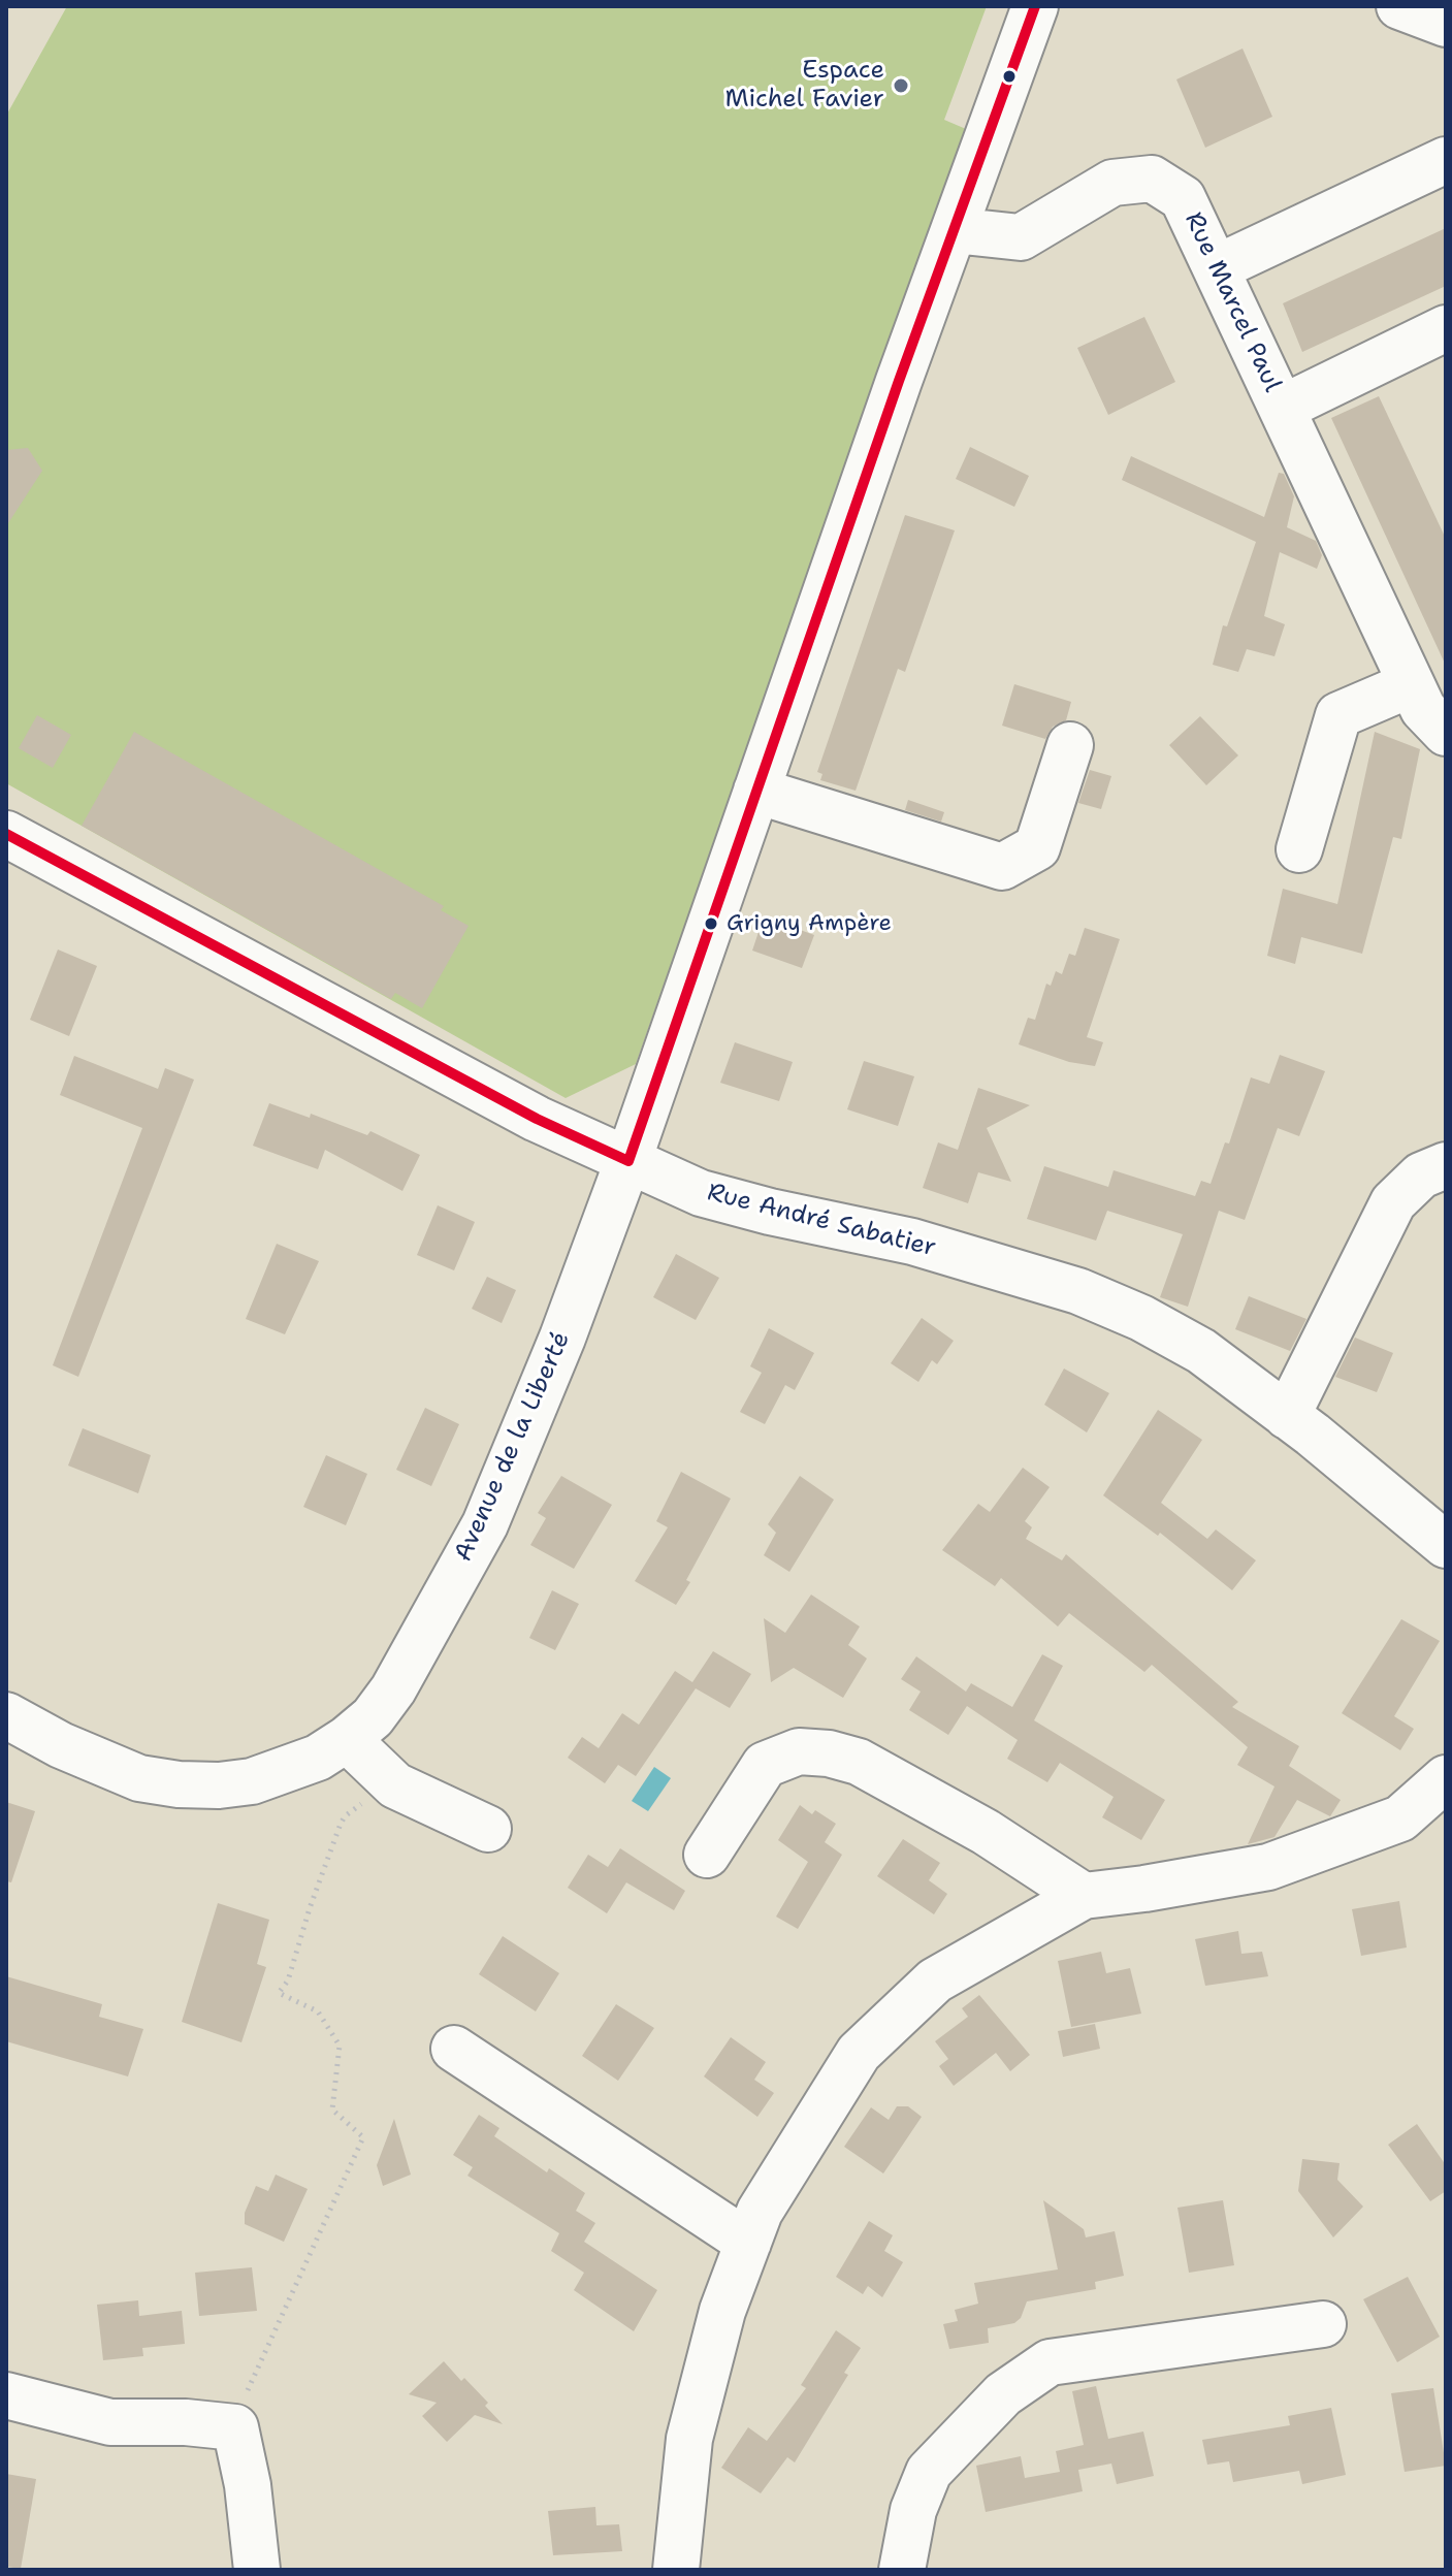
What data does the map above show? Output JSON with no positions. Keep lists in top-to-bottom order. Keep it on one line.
{"streets":{"street":["Rue Marcel Paul","Rue André Sabatier","Avenue de la Liberté"]},"crossings":[["Rue Marcel Paul","Avenue de la Liberté"],["Rue André Sabatier","Avenue de la Liberté"]],"places":["Espace Michel Favier","Grigny Ampère"]}
